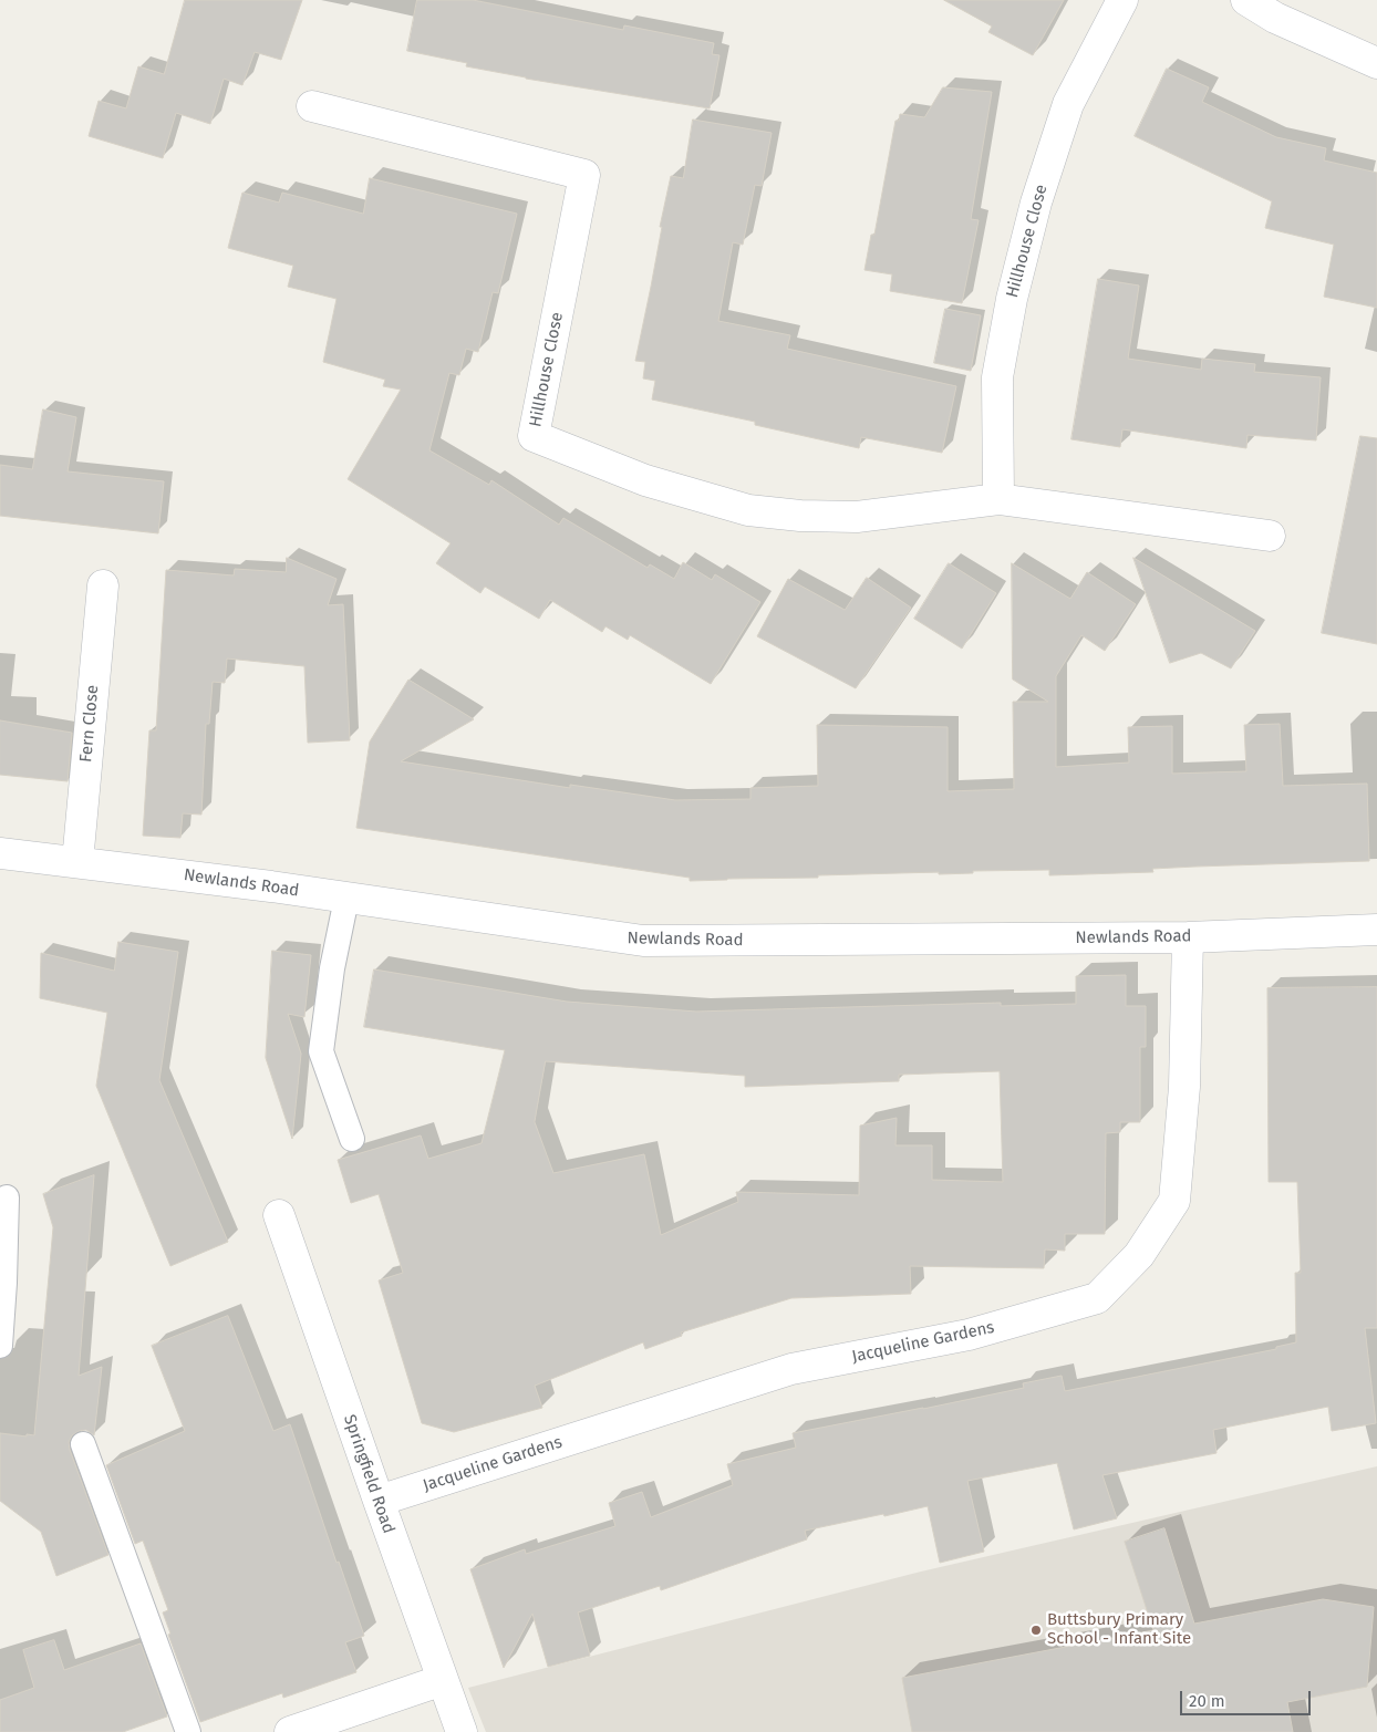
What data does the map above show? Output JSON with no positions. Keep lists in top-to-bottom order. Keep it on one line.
{"streets":{"street":["Hillhouse Close","Fern Close","Newlands Road","Jacqueline Gardens","Springfield Road"]},"crossings":[["Fern Close","Newlands Road"],["Newlands Road","Jacqueline Gardens"],["Jacqueline Gardens","Springfield Road"]],"places":["Buttsbury Primary School - Infant Site"],"scale_bar":"20 m"}
